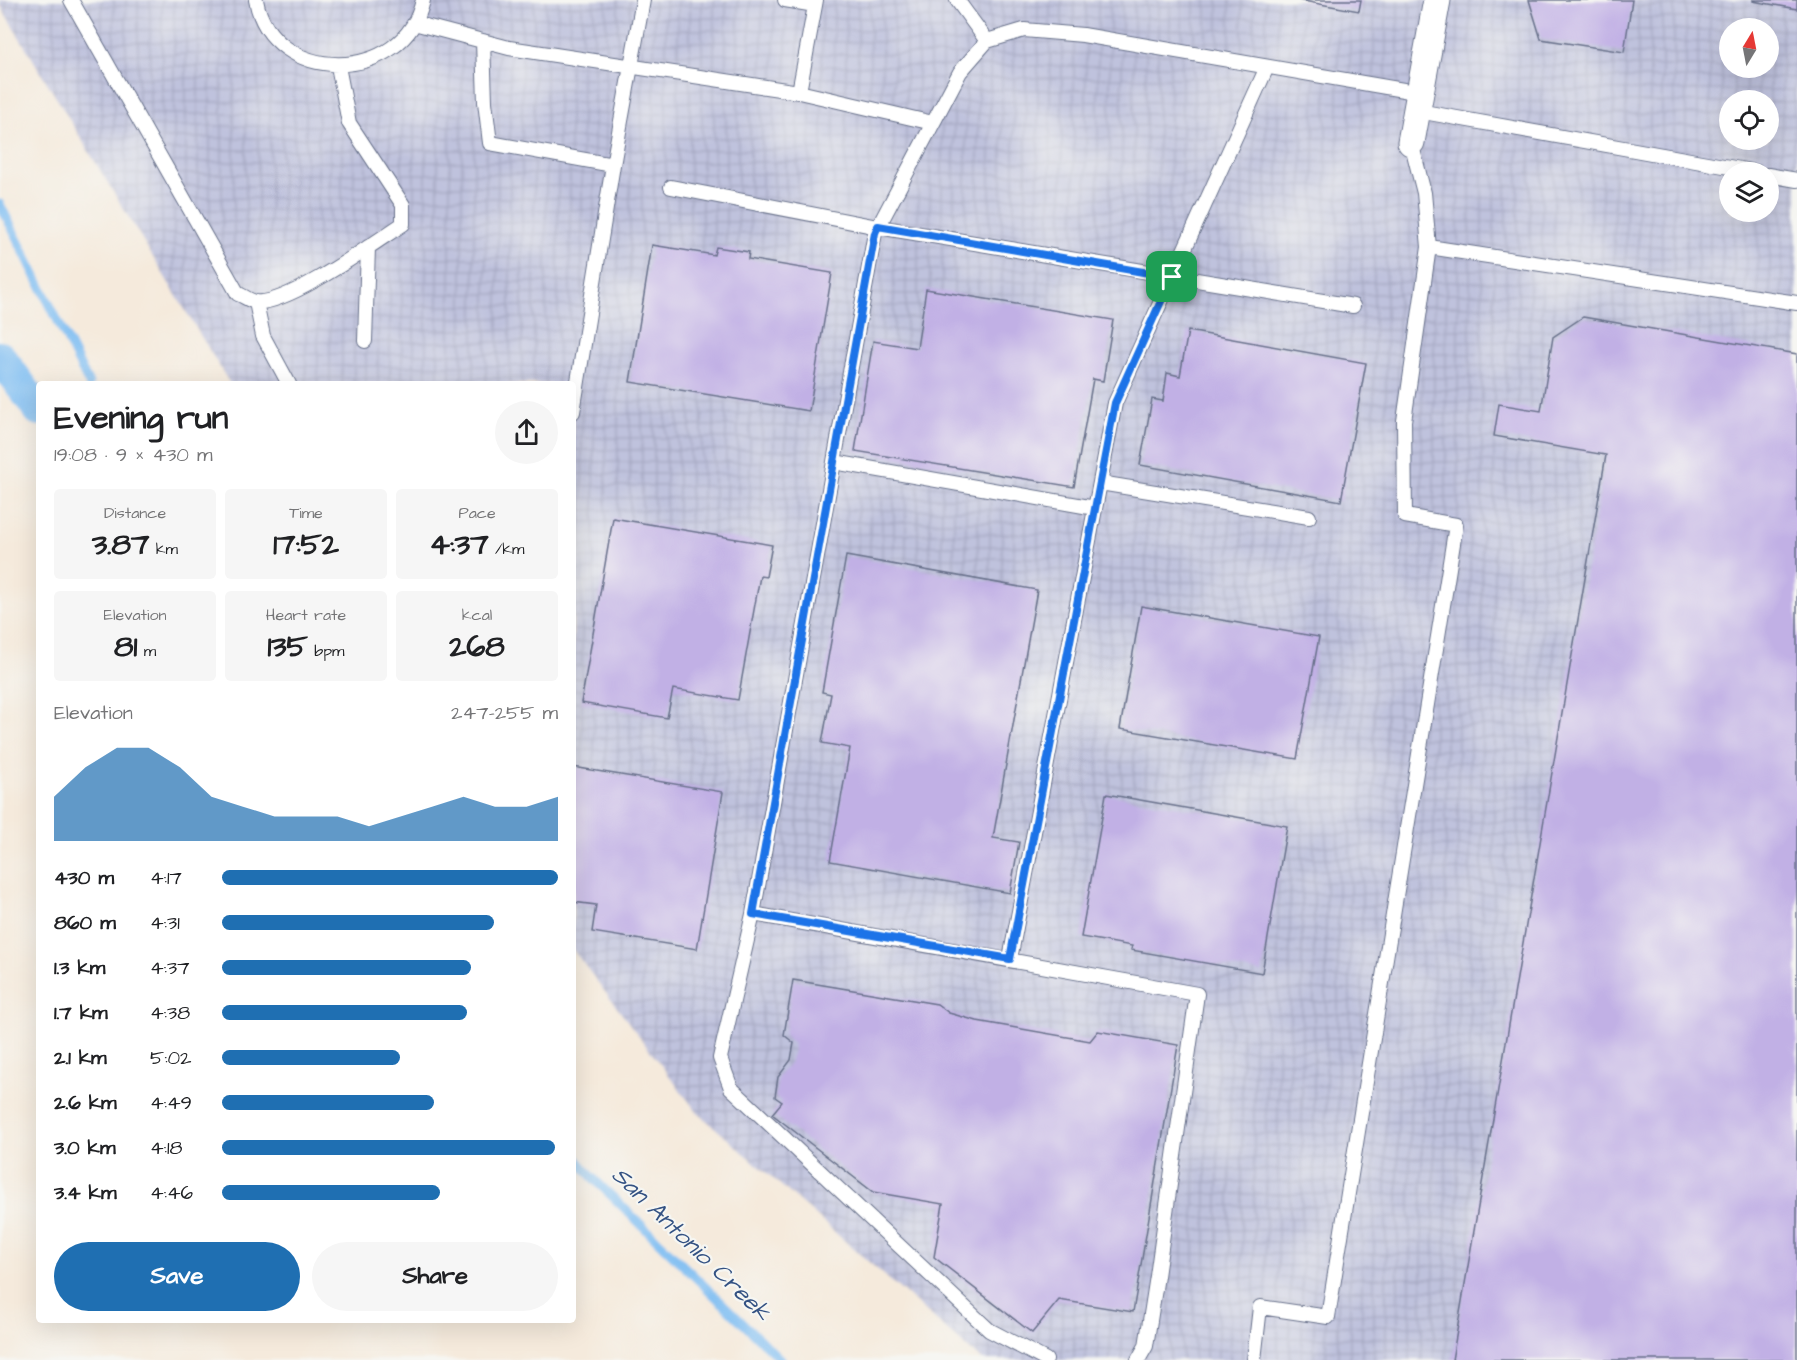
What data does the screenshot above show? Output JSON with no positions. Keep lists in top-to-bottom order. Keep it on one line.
{"water":["San Antonio Creek"],"north":"top","page":{"heading":["Evening run","19:08 · 9 × 430 m"],"stats":[["Distance","3.87 km"],["Time","17:52"],["Pace","4:37 /km"],["Elevation","81 m"],["Heart rate","135 bpm"],["kcal","268"]],"chart":["Elevation","247–255 m"],"list":[{"name":"430 m","note":"4:17"},{"name":"860 m","note":"4:31"},{"name":"1.3 km","note":"4:37"},{"name":"1.7 km","note":"4:38"},{"name":"2.1 km","note":"5:02"},{"name":"2.6 km","note":"4:49"},{"name":"3.0 km","note":"4:18"},{"name":"3.4 km","note":"4:46"}],"buttons":["Save","Share"]}}
